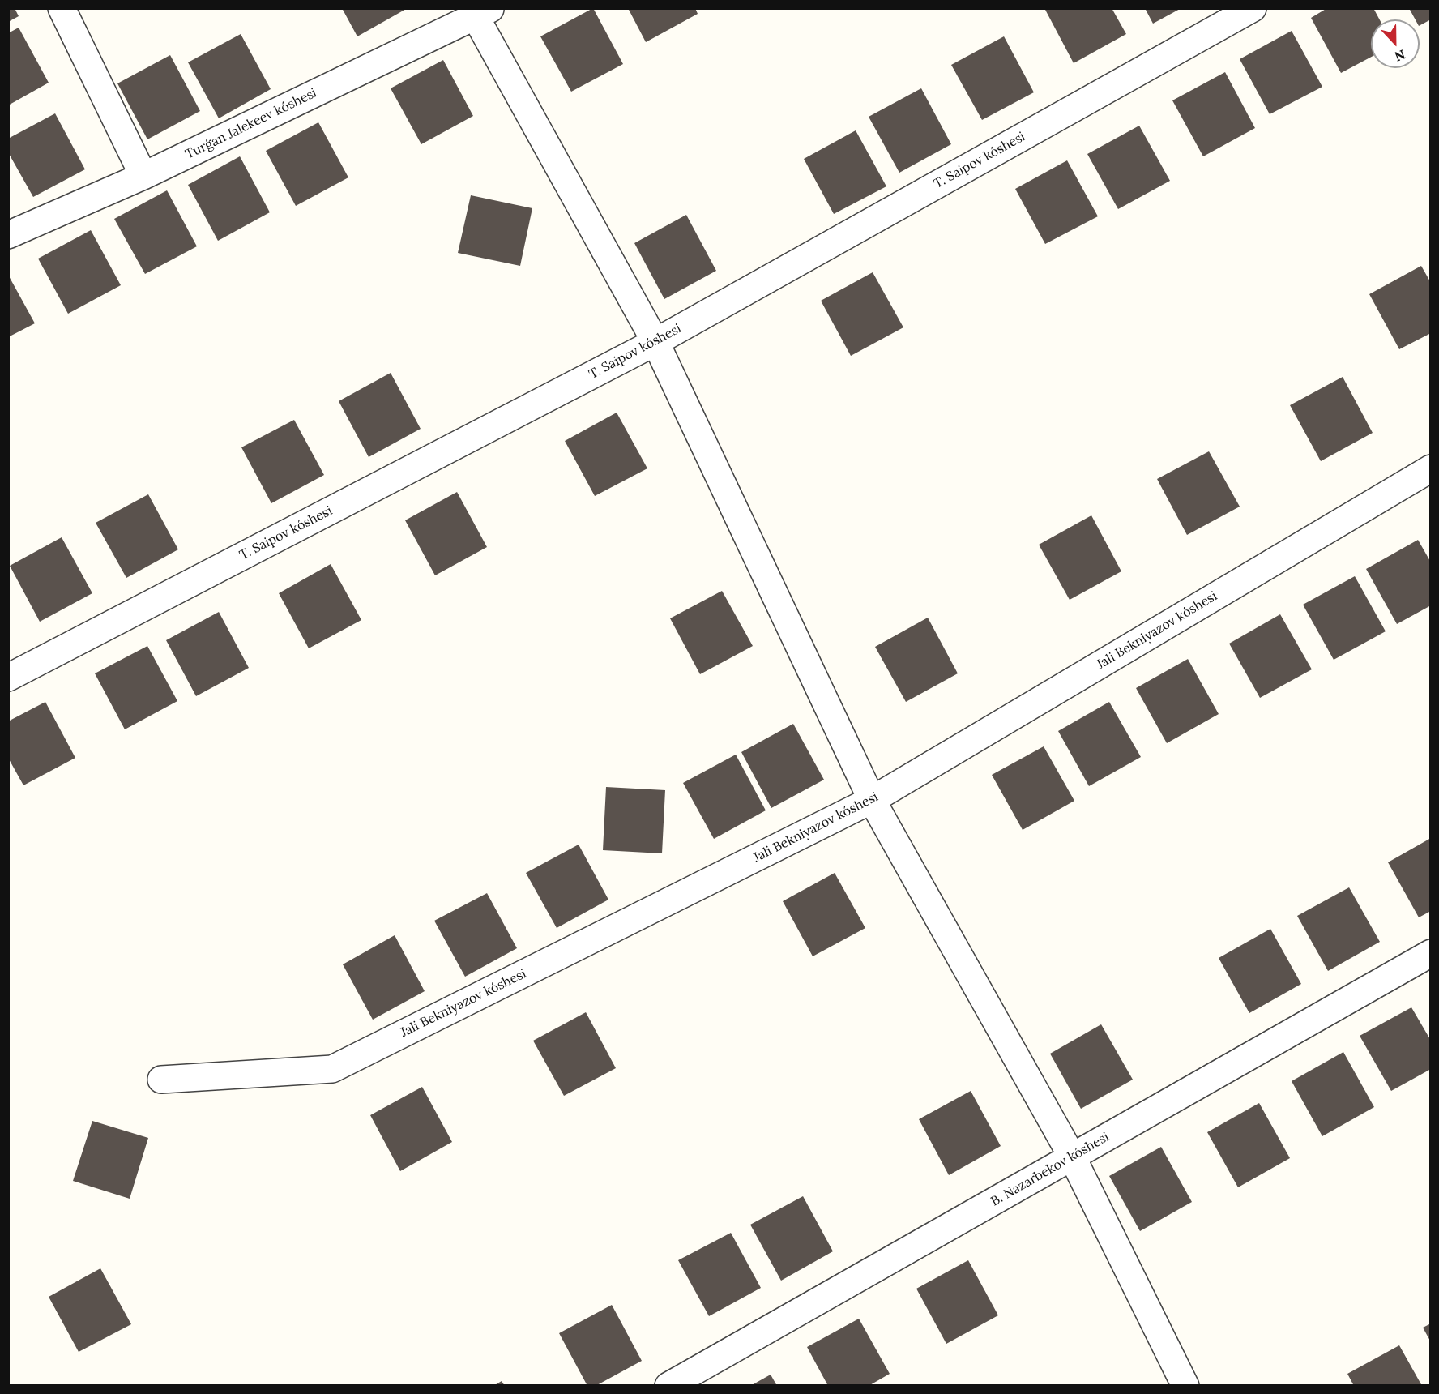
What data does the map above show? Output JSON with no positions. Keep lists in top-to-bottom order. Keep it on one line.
{"streets":{"street":["Turǵan Jalekeev kóshesi","T. Saipov kóshesi","Jali Bekniyazov kóshesi","B. Nazarbekov kóshesi"]},"north":"bottom"}
